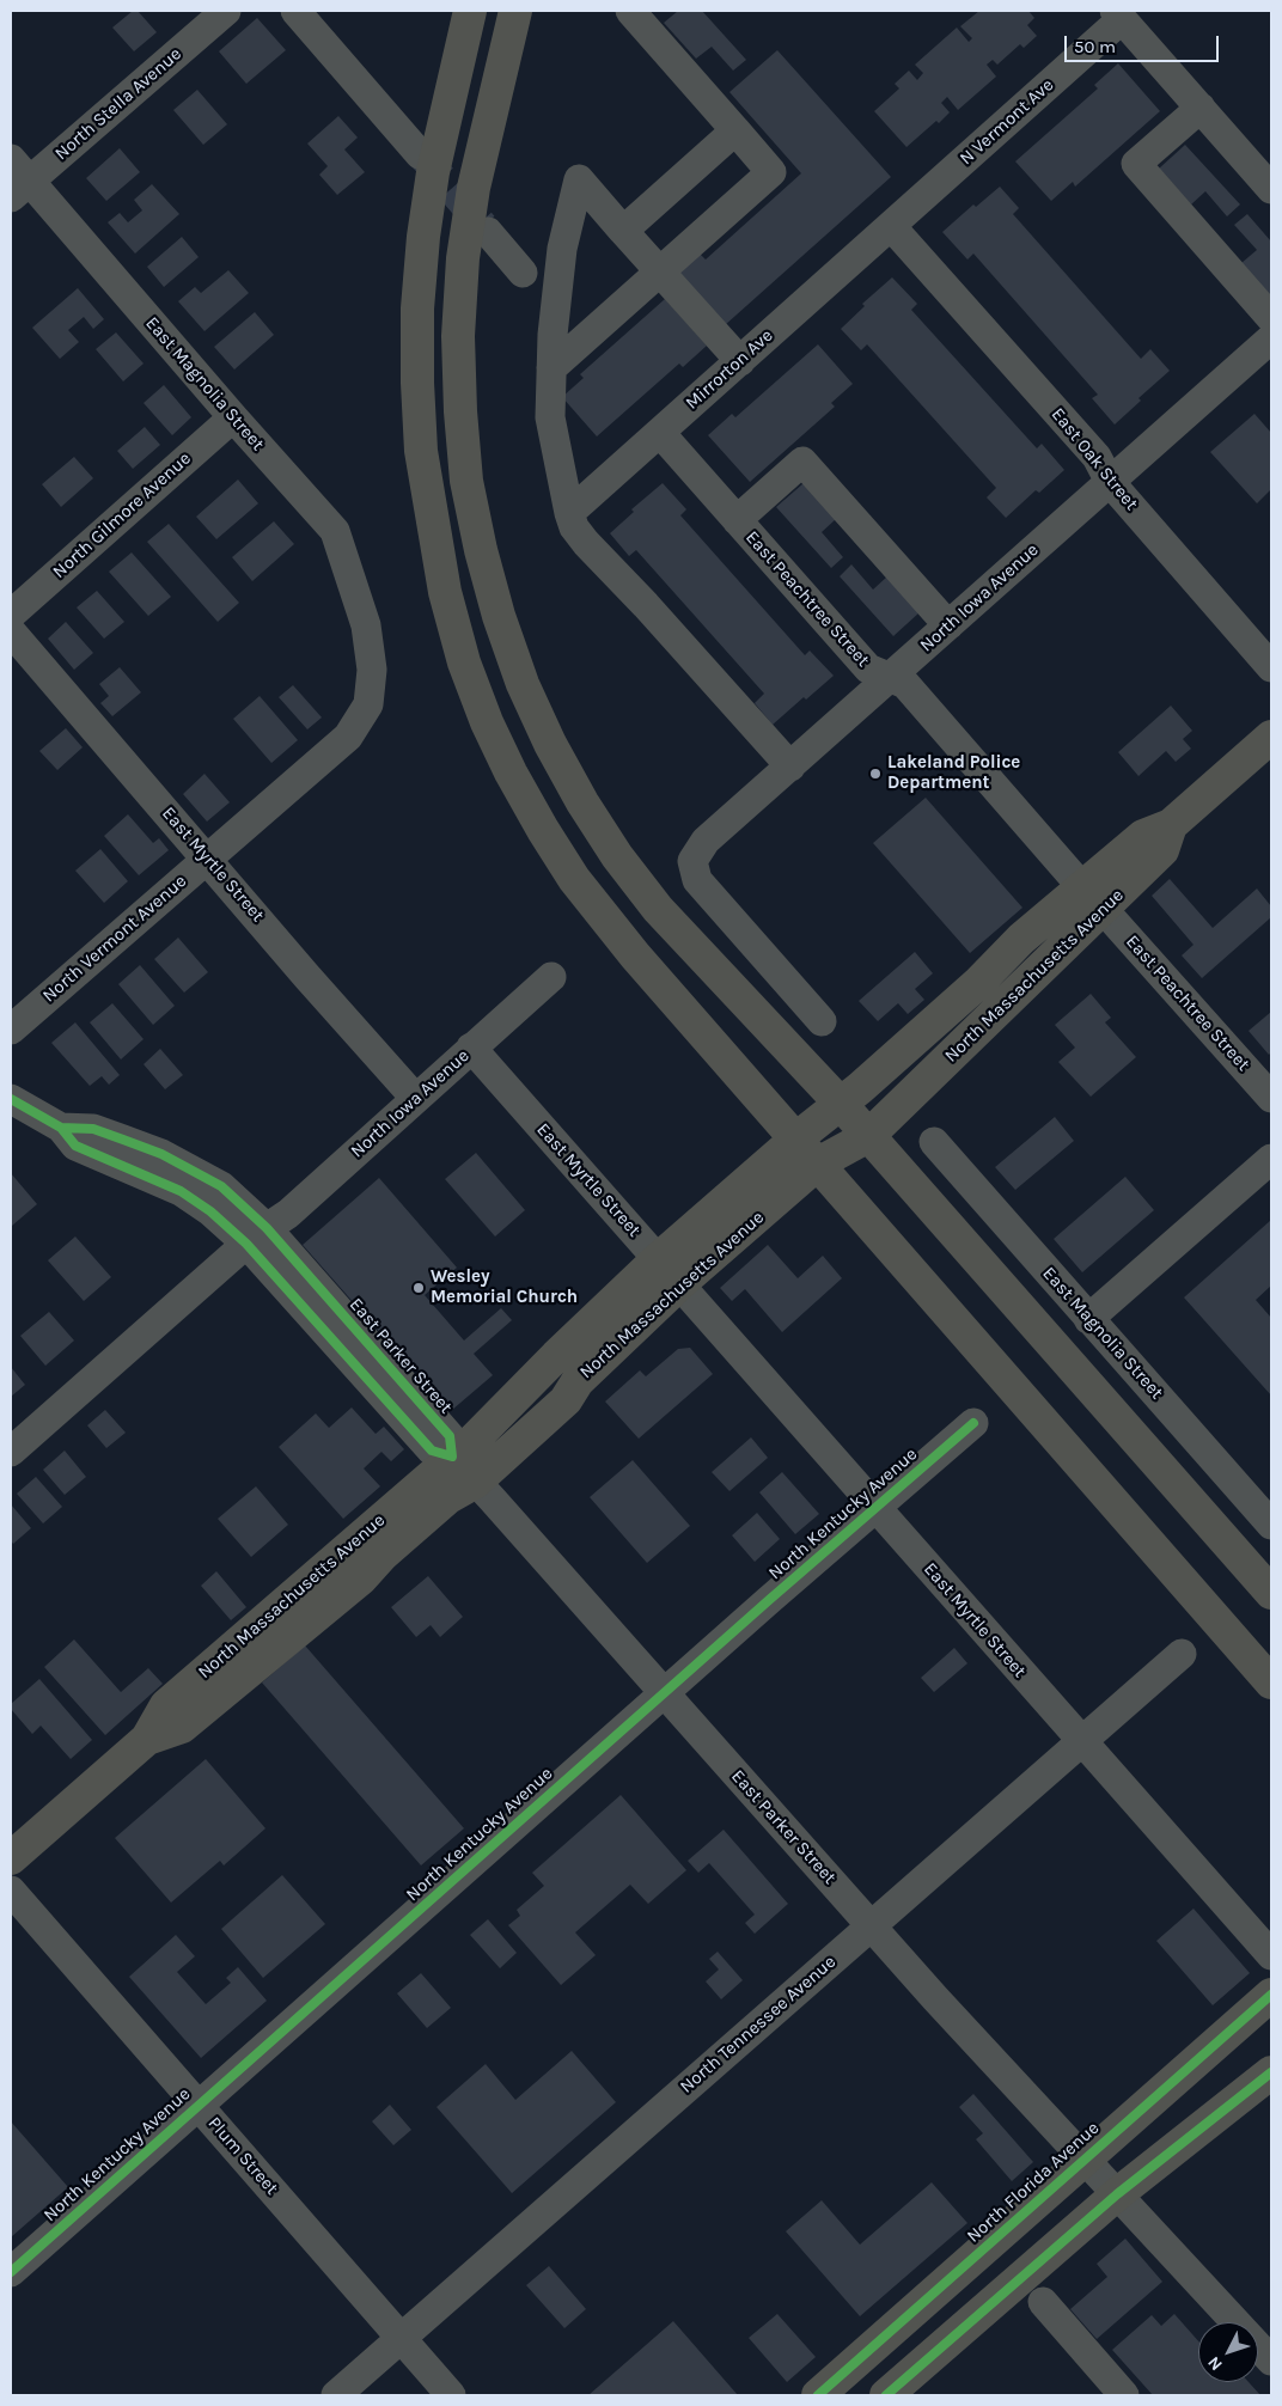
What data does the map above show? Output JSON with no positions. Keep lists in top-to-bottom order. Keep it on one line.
{"streets":{"main road":["North Massachusetts Avenue","North Florida Avenue"],"street":["North Stella Avenue","N Vermont Ave","Mirrorton Ave","East Magnolia Street","East Oak Street","North Gilmore Avenue","North Iowa Avenue","East Peachtree Street","East Myrtle Street","North Vermont Avenue","East Parker Street","North Kentucky Avenue","North Tennessee Avenue","Plum Street"]},"crossings":[["North Stella Avenue","East Magnolia Street"],["N Vermont Ave","Mirrorton Ave"],["N Vermont Ave","East Oak Street"],["Mirrorton Ave","East Oak Street"],["Mirrorton Ave","East Peachtree Street"],["East Magnolia Street","North Gilmore Avenue"],["East Magnolia Street","North Vermont Avenue"],["East Oak Street","North Iowa Avenue"],["North Iowa Avenue","East Peachtree Street"],["North Iowa Avenue","East Myrtle Street"],["North Iowa Avenue","East Parker Street"],["East Peachtree Street","North Massachusetts Avenue"],["East Myrtle Street","North Vermont Avenue"],["East Myrtle Street","North Massachusetts Avenue"],["East Myrtle Street","North Kentucky Avenue"],["East Myrtle Street","North Tennessee Avenue"],["North Massachusetts Avenue","East Parker Street"],["East Parker Street","North Kentucky Avenue"],["East Parker Street","North Tennessee Avenue"],["East Parker Street","North Florida Avenue"],["North Kentucky Avenue","Plum Street"],["North Tennessee Avenue","Plum Street"]],"places":["Lakeland Police Department","Wesley Memorial Church"],"scale_bar":"50 m","north":"bottom left"}
